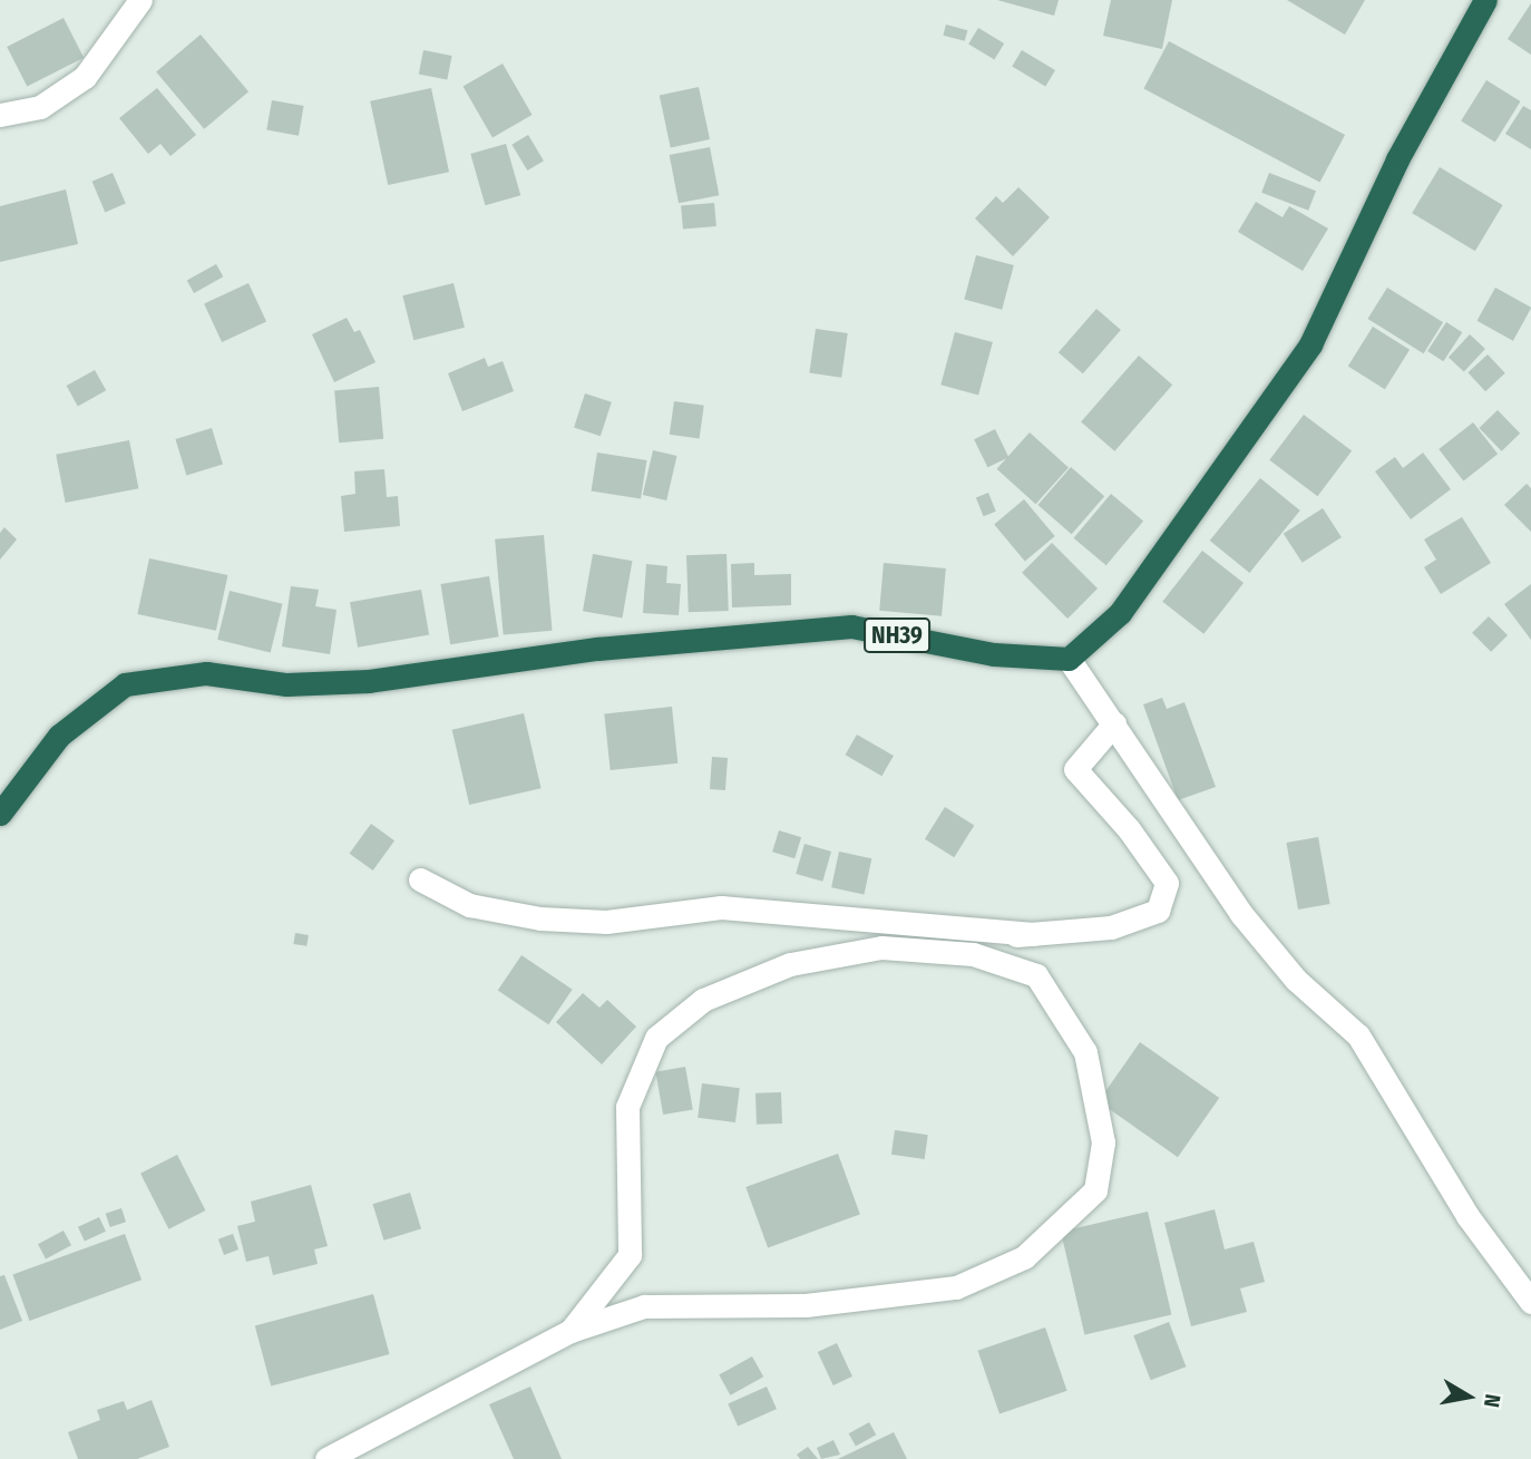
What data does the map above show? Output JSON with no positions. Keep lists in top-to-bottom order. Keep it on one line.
{"streets":{"highway":["NH39"]},"north":"right"}
